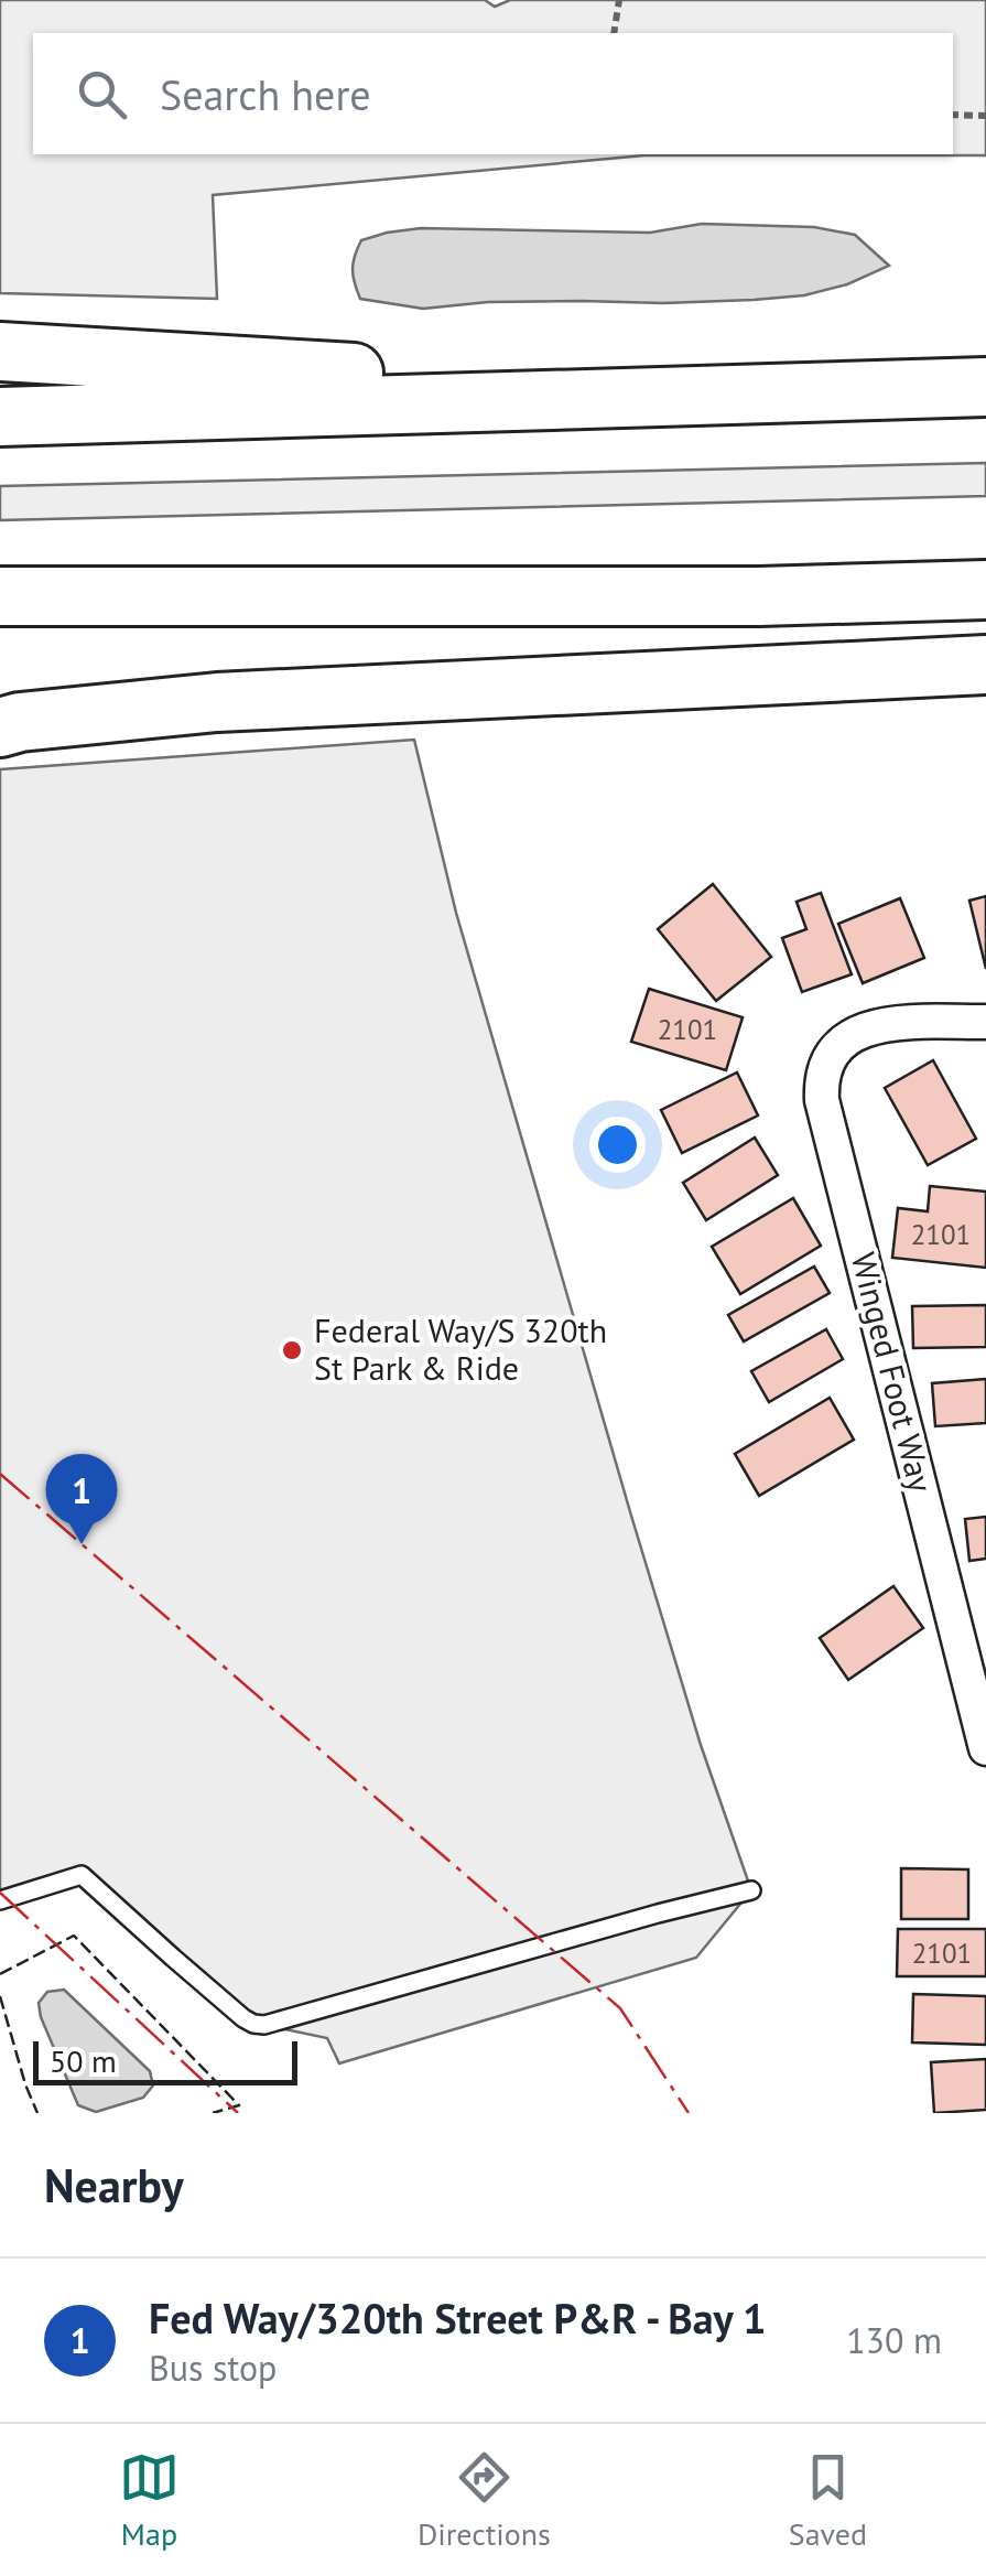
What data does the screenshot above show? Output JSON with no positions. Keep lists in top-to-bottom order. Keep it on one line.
{"streets":{"street":["Winged Foot Way"]},"places":["Federal Way/S 320th St Park & Ride"],"house_numbers":["2101","2101","2101"],"scale_bar":"50 m","page":{"search":"Search here","pins":"1","scale":"50 m","heading":"Nearby","list":[{"mark":"1","name":"Fed Way/320th Street P&R - Bay 1","note":"Bus stop","value":"130 m"}],"nav":["Map","Directions","Saved"]}}
